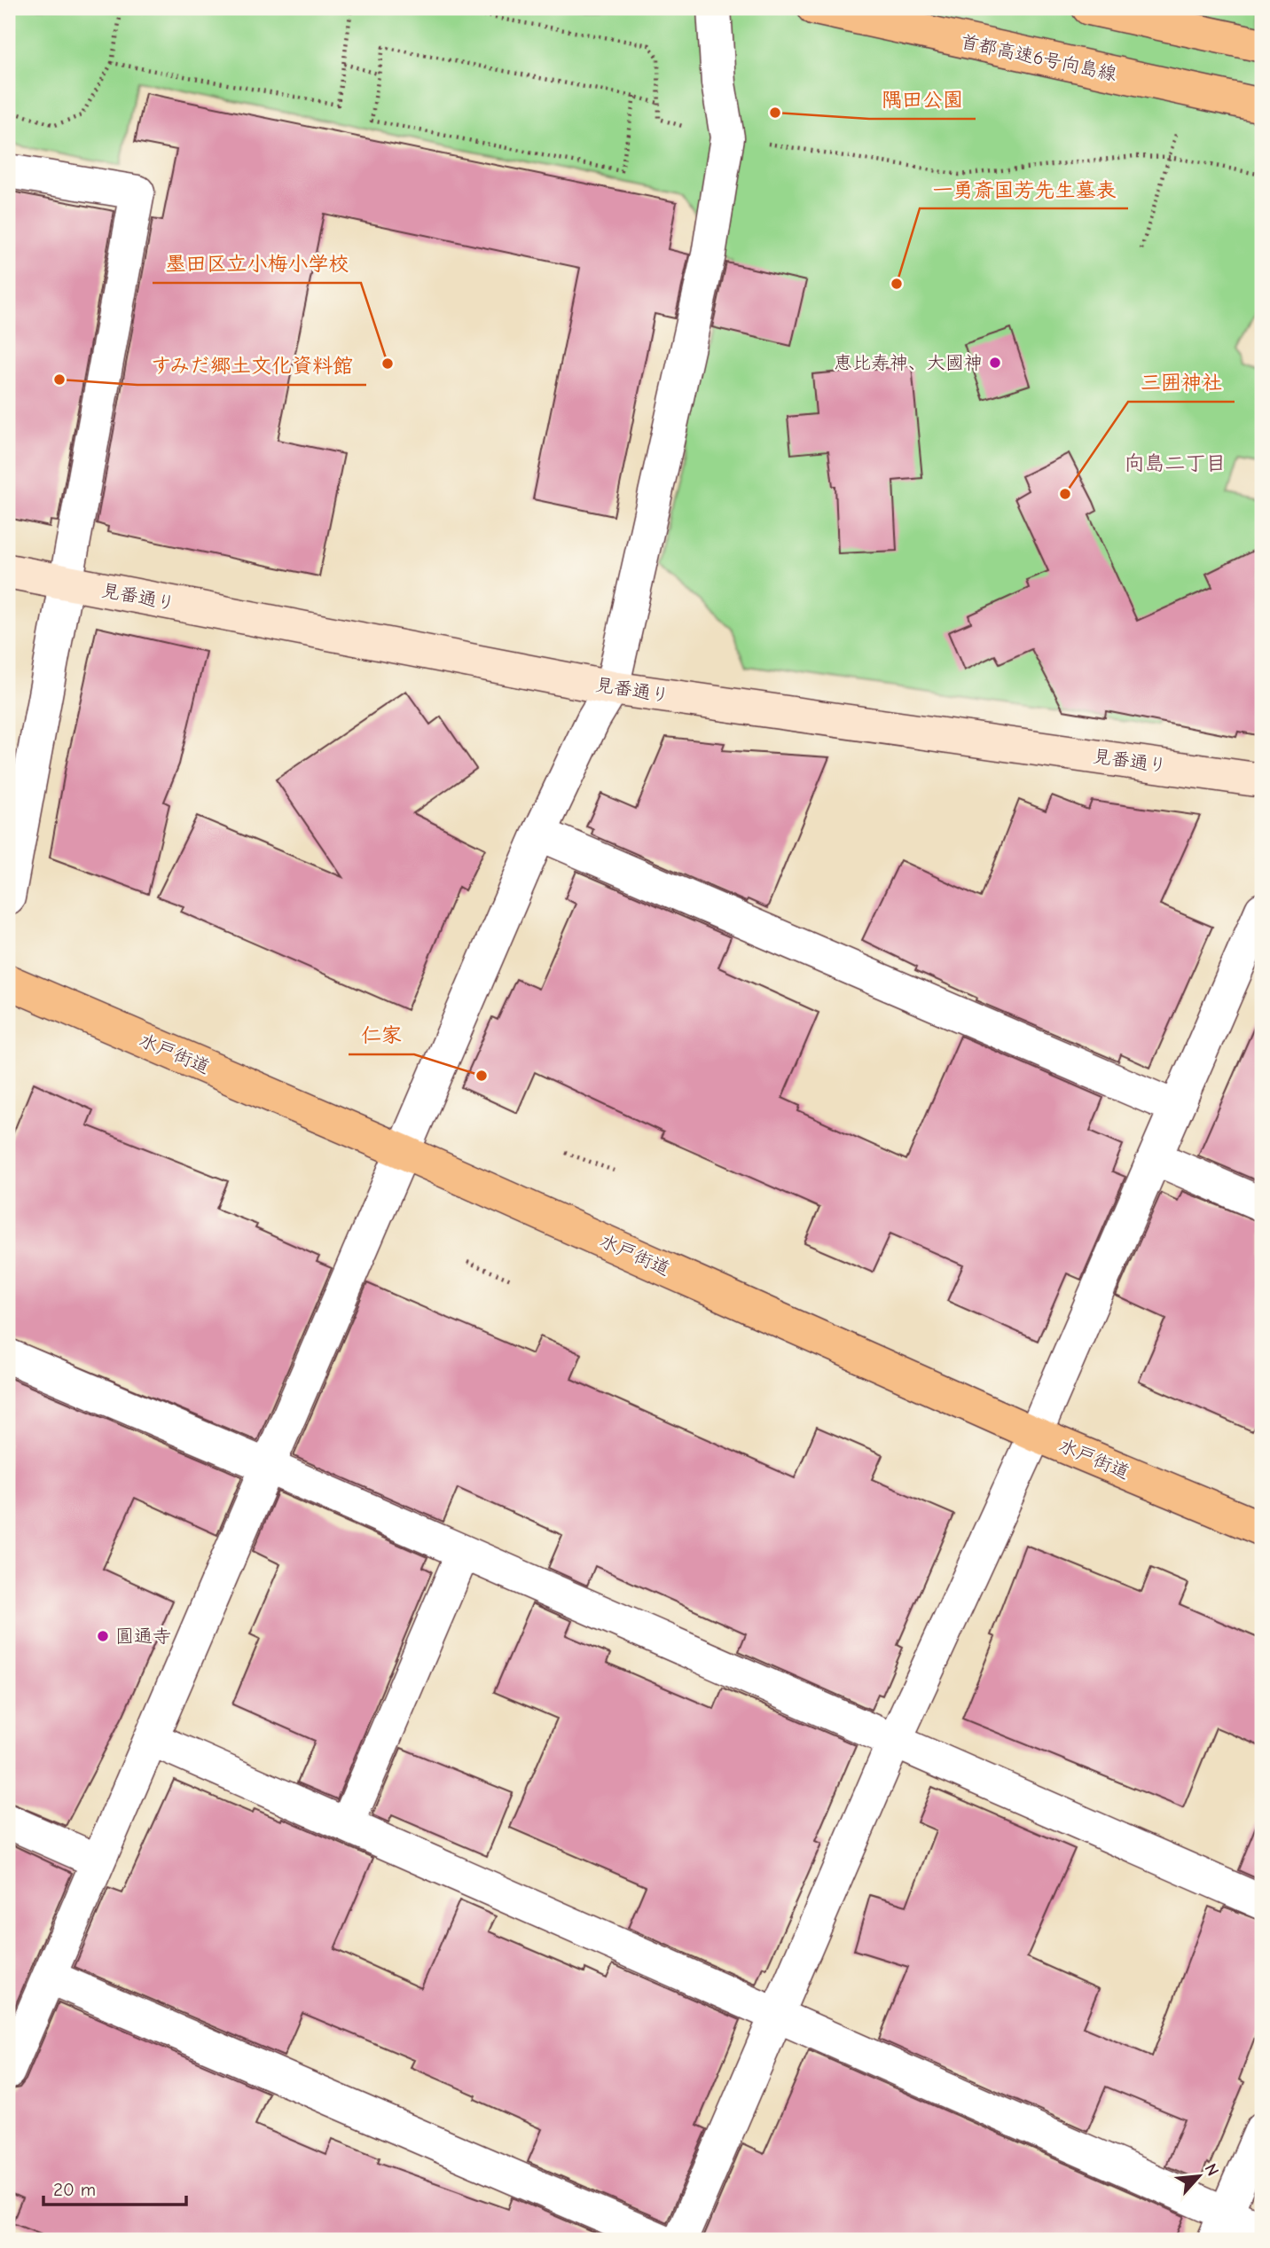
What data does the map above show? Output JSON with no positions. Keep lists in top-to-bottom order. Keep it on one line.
{"streets":{"highway":["首都高速6号向島線","水戸街道"],"street":["見番通り"]},"districts":["向島二丁目"],"places":["隅田公園","一勇斎国芳先生墓表","恵比寿神、大國神","墨田区立小梅小学校","すみだ郷土文化資料館","三囲神社","仁家","圓通寺"],"scale_bar":"20 m","north":"top right"}
